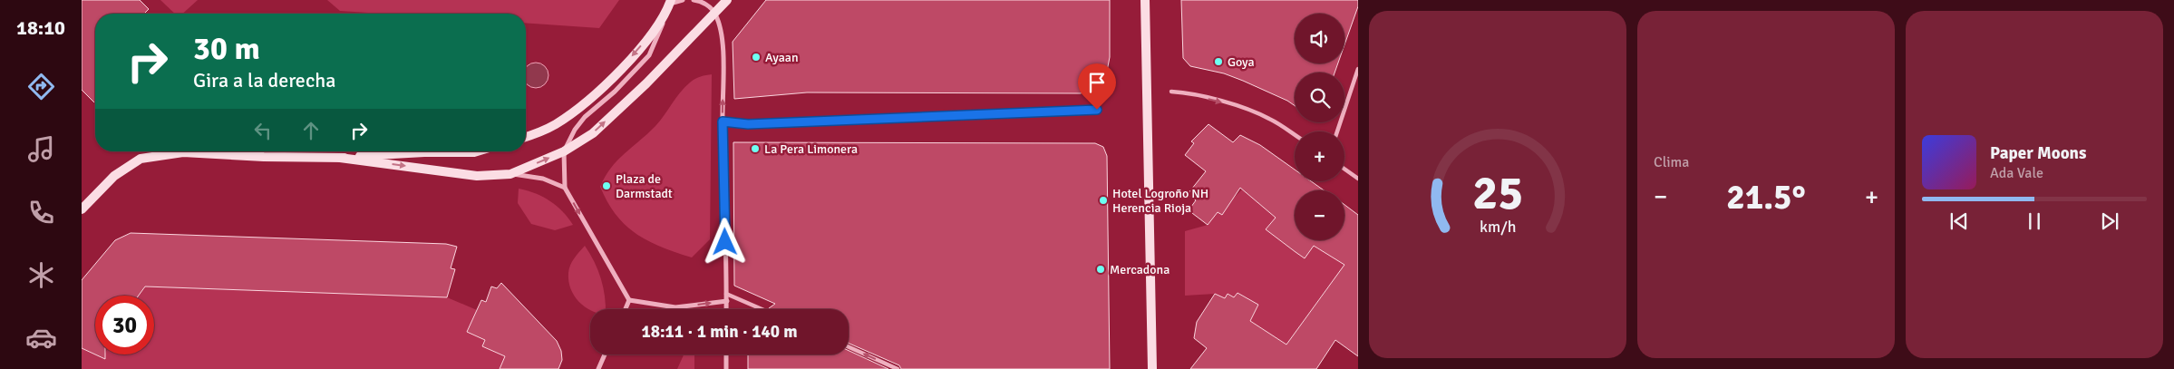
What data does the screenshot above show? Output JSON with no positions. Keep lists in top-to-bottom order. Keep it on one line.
{"places":["Ayaan","Goya","La Pera Limonera","Plaza de Darmstadt","Hotel Logroño NH Herencia Rioja","Mercadona"],"page":{"tabs":"18:10","tile":"Clima","map_buttons":["+","−"],"turn":["30 m","Gira a la derecha"],"song":["Paper Moons","Ada Vale"],"heat":["−","21.5°","+"],"limit":"30","trip":"18:11 · 1 min · 140 m","gauge":["25","km/h"]}}
